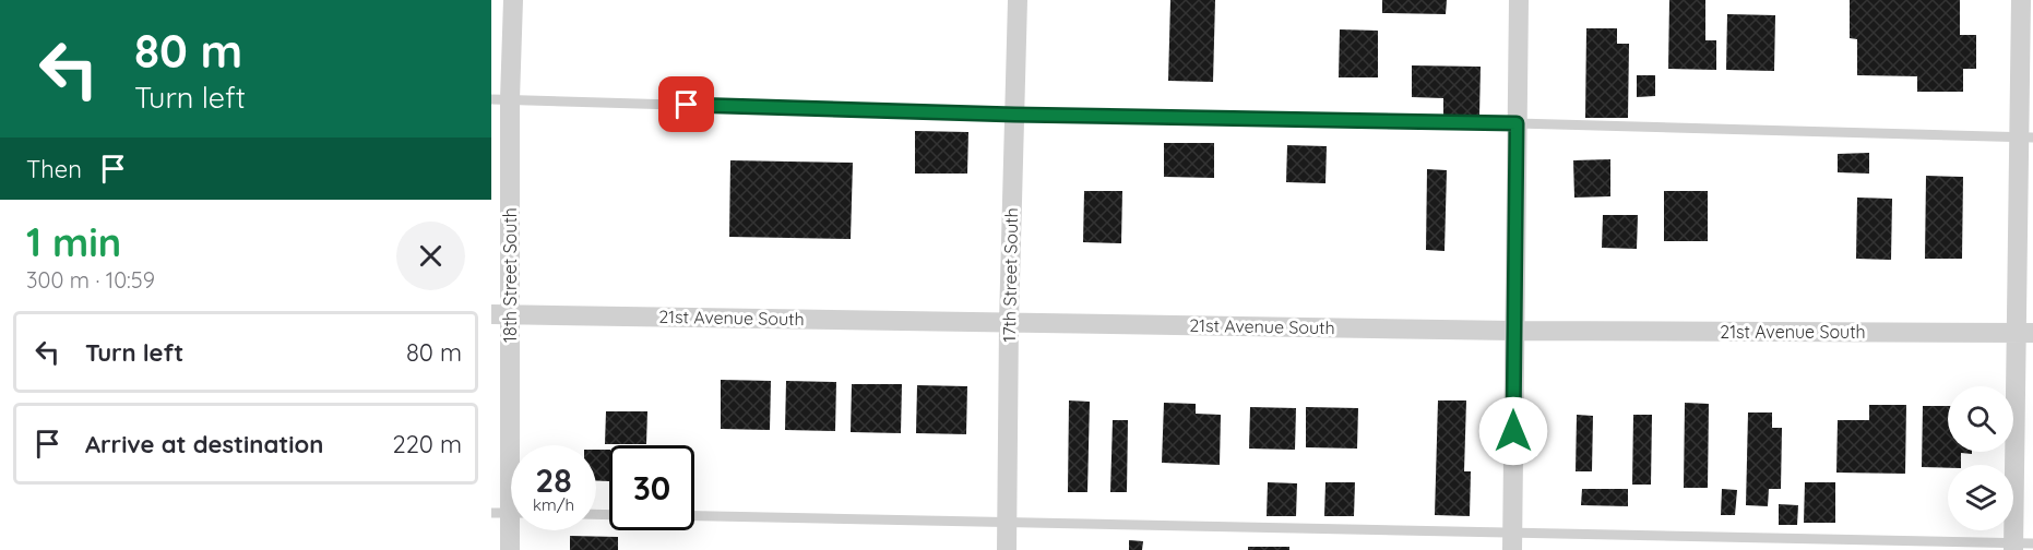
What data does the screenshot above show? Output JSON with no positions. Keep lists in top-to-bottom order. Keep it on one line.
{"streets":{"street":["18th Street South","17th Street South","21st Avenue South"]},"crossings":[["18th Street South","21st Avenue South"],["17th Street South","21st Avenue South"]],"page":{"turn":["80 m","Turn left"],"then":"Then","heading":["1 min","300 m · 10:59"],"list":[{"name":"Turn left","value":"80 m"},{"name":"Arrive at destination","value":"220 m"}],"speed":"28 km/h","limit":"30"}}
